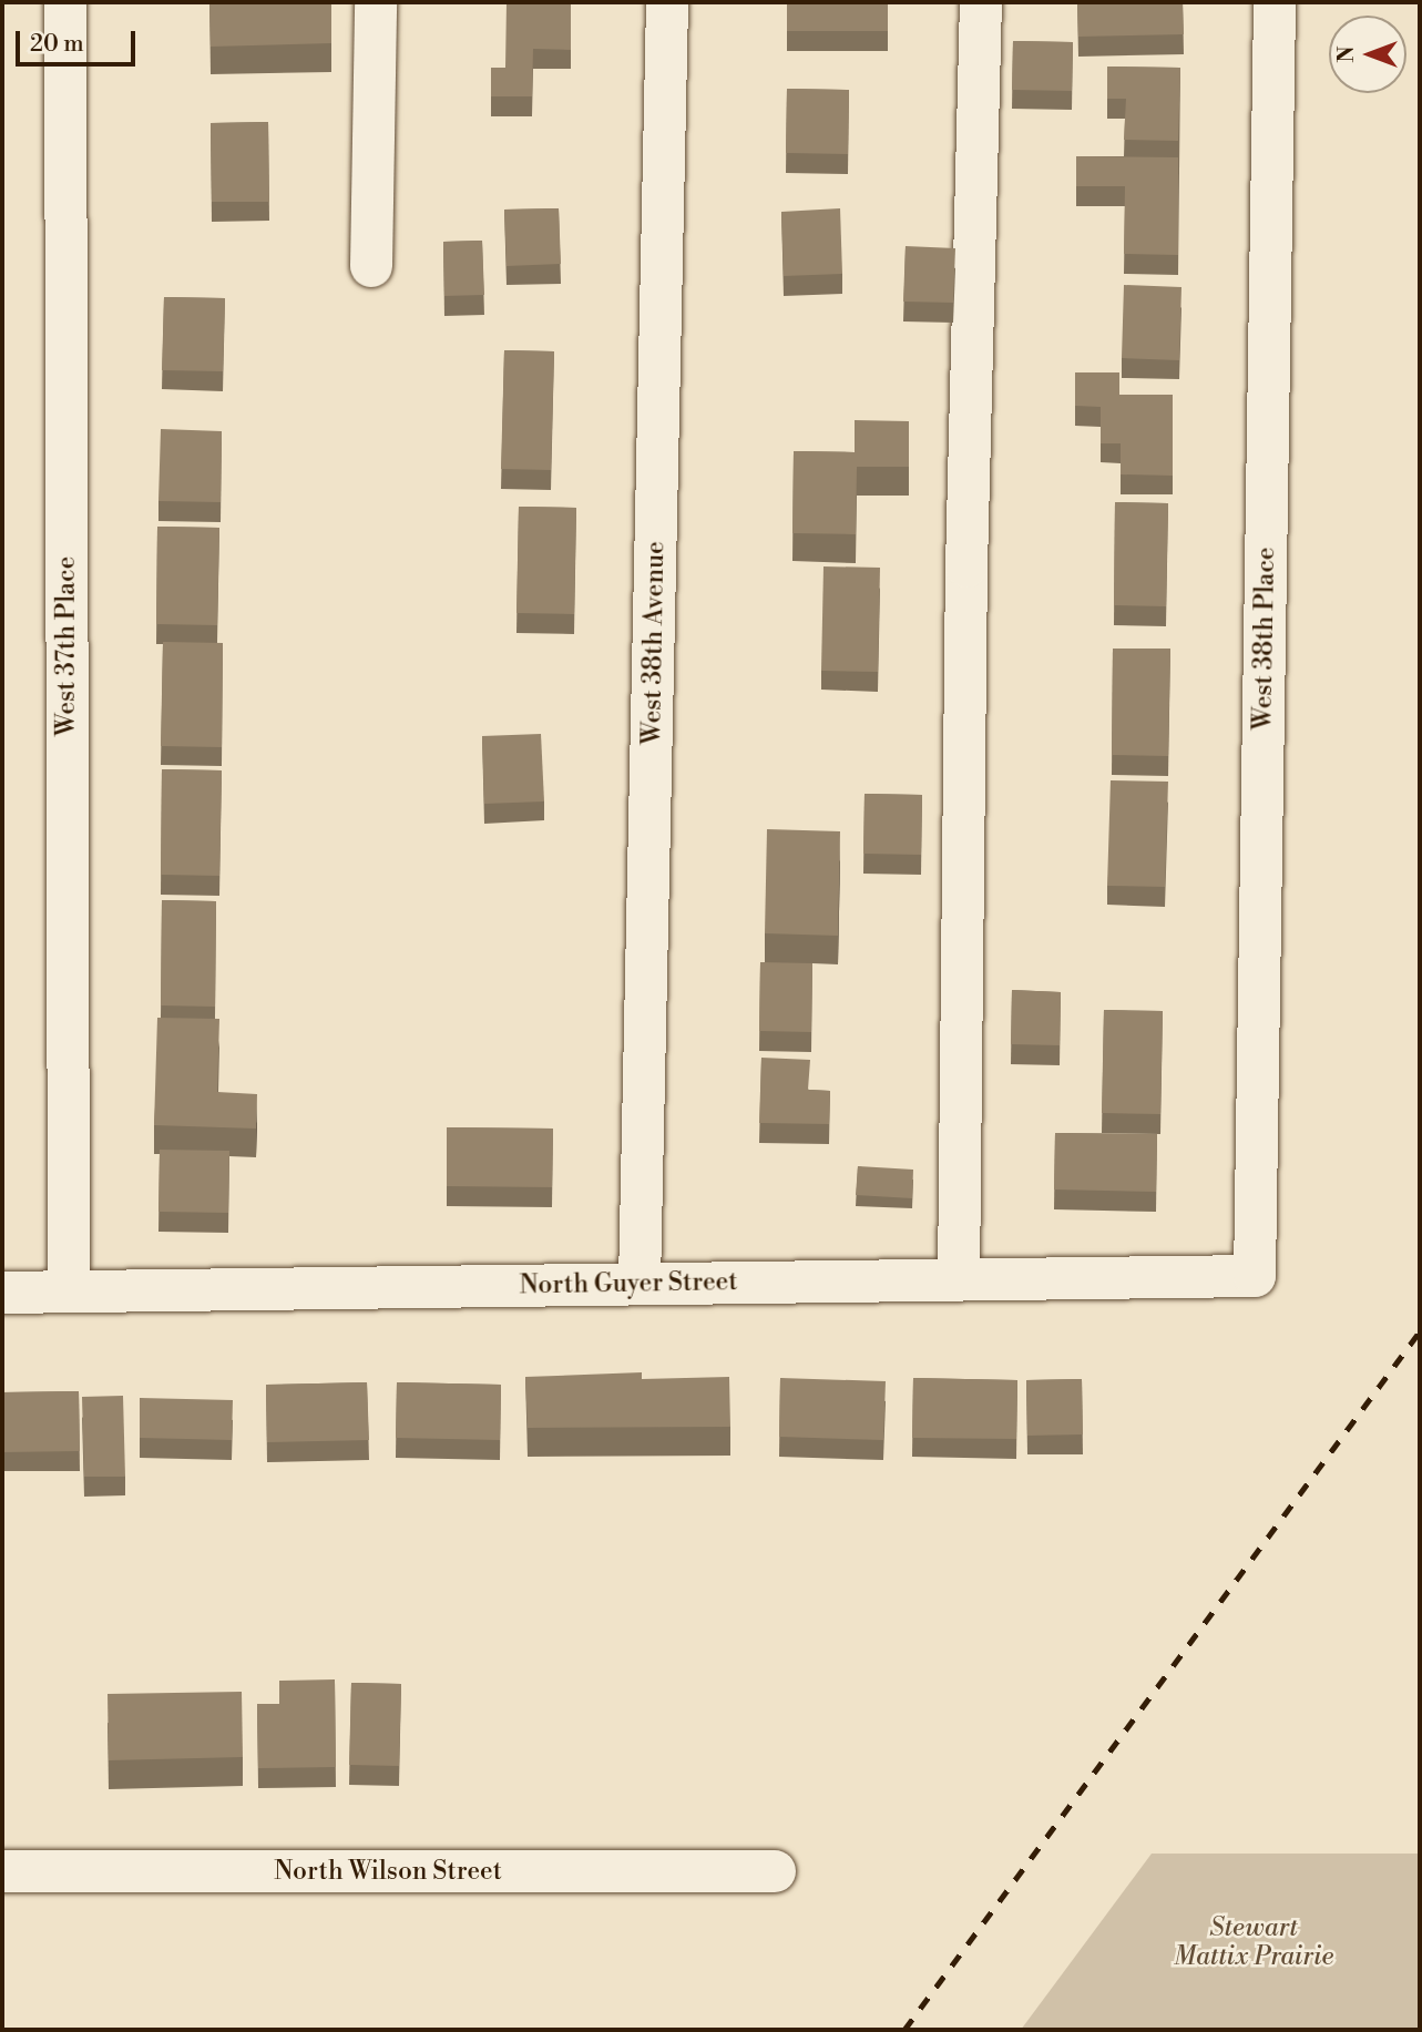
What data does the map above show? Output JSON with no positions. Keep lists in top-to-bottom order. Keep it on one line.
{"streets":{"street":["West 38th Place","West 38th Avenue","West 37th Place","North Guyer Street","North Wilson Street"]},"crossings":[["West 38th Place","North Guyer Street"],["West 38th Avenue","North Guyer Street"],["West 37th Place","North Guyer Street"]],"parks":["Stewart Mattix Prairie"],"scale_bar":"20 m","north":"left"}
